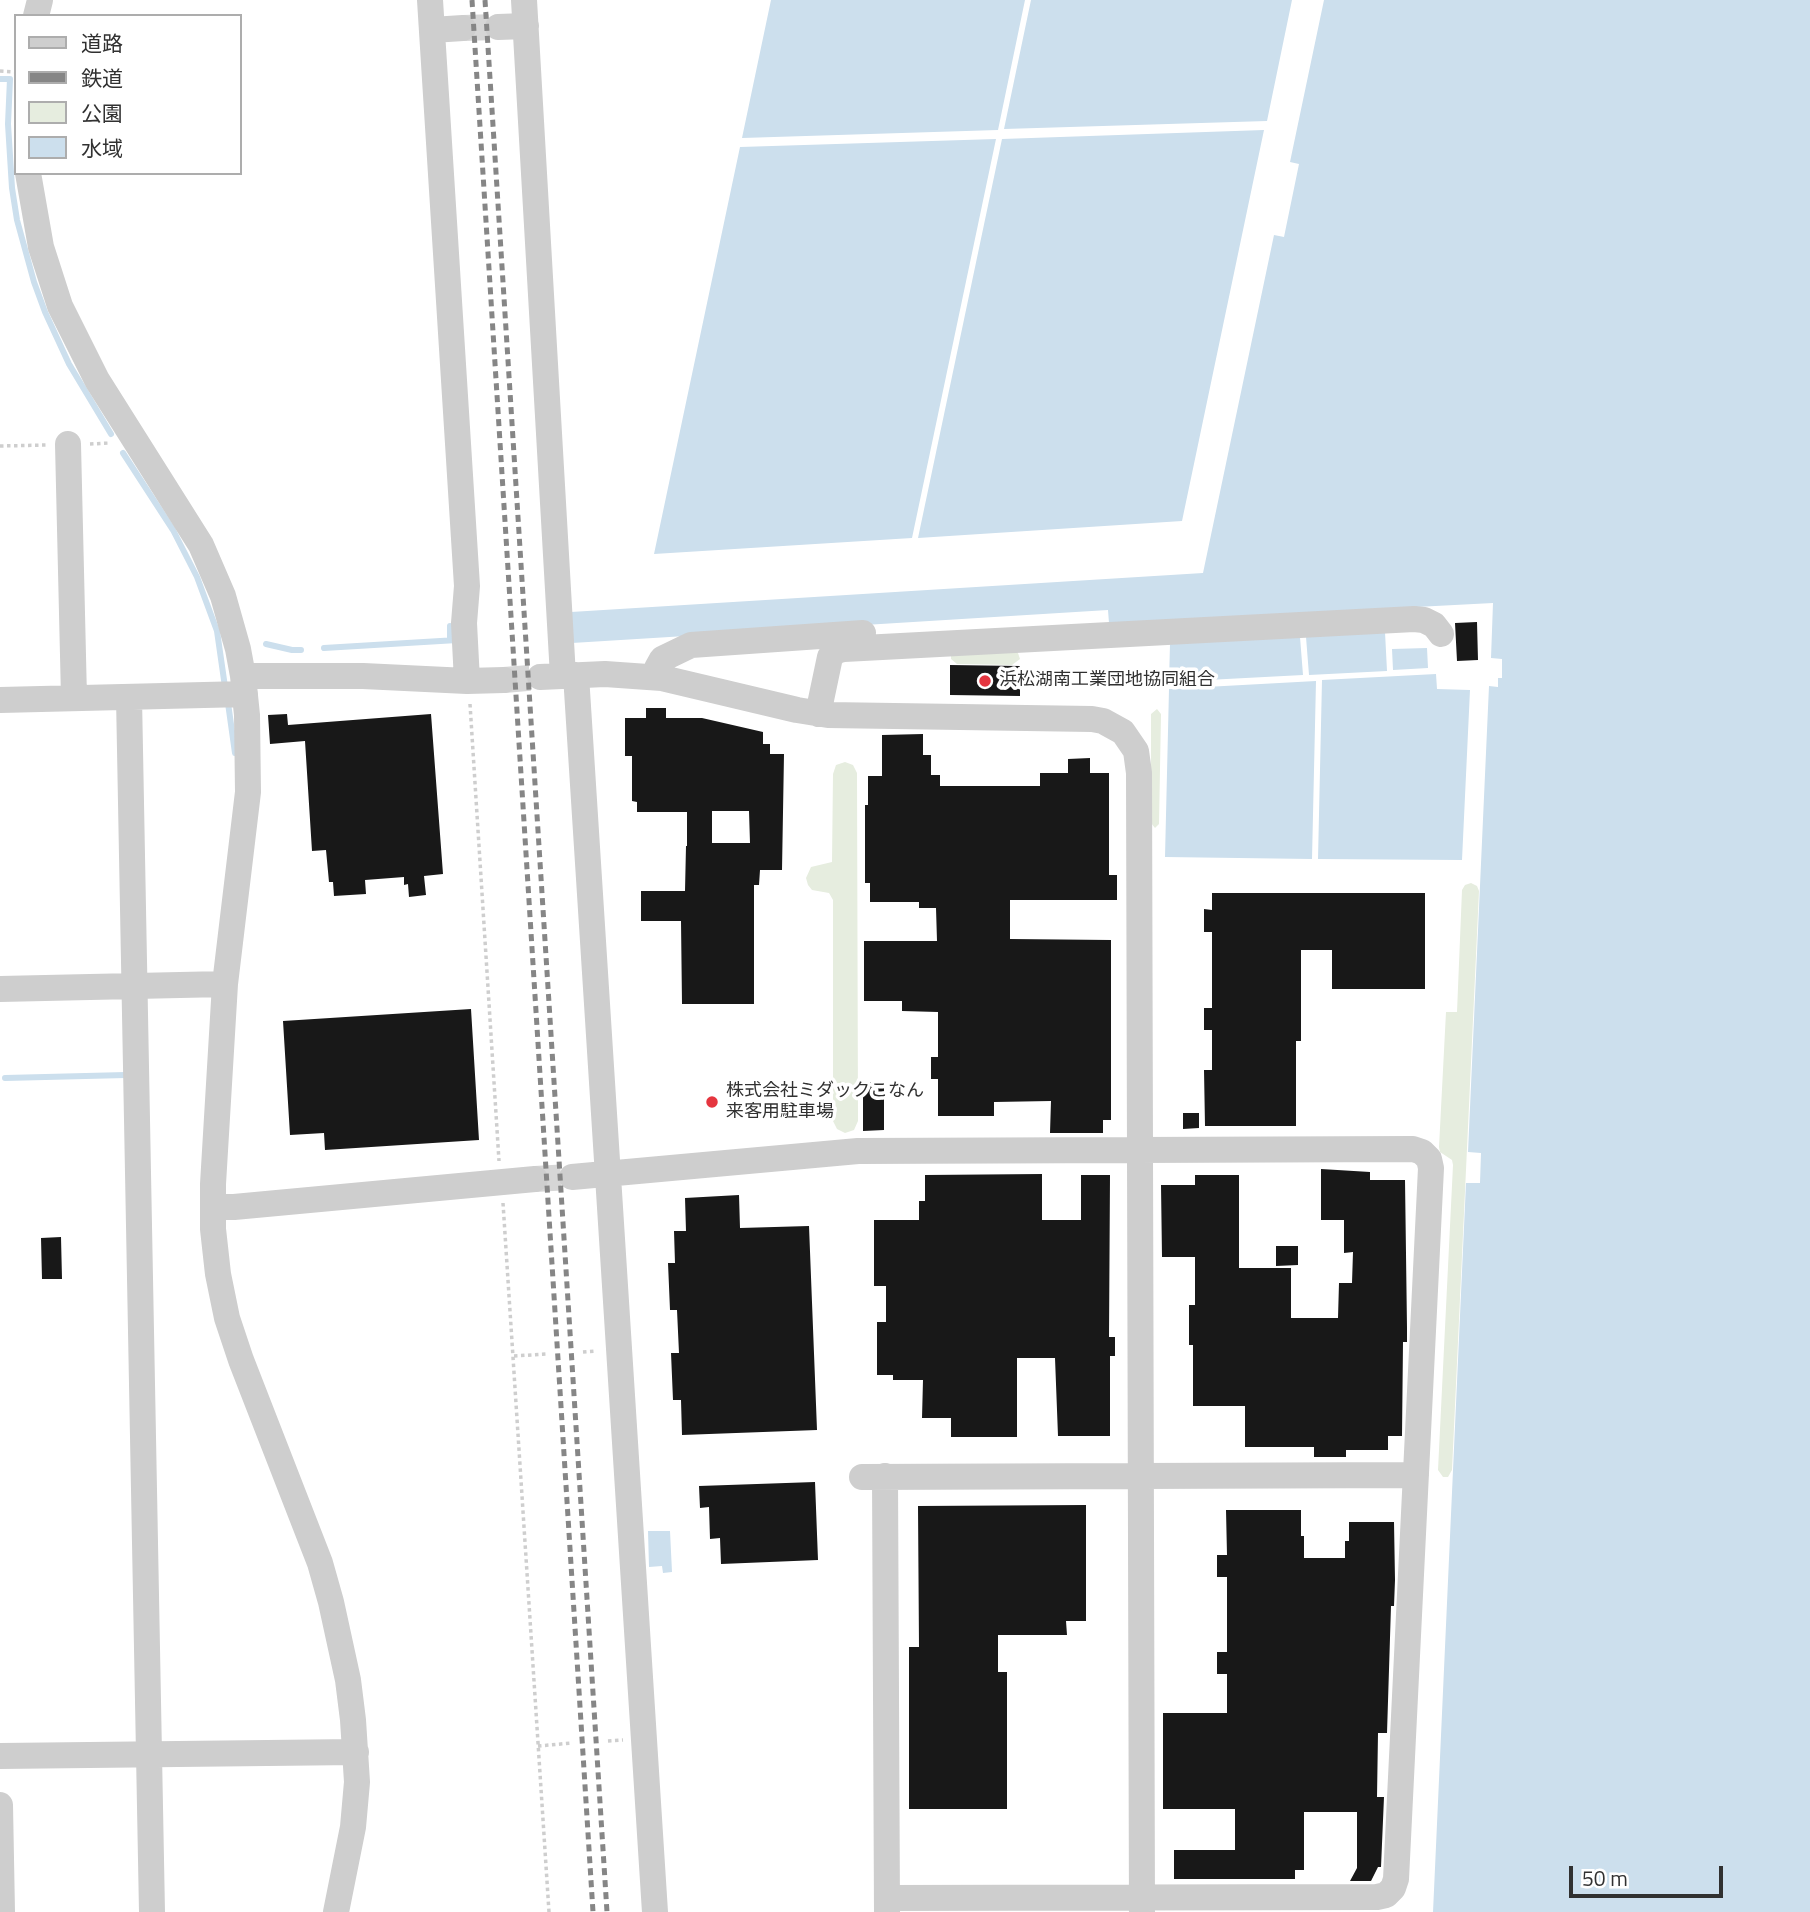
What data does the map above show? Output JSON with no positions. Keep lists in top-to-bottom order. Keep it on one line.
{"places":["浜松湖南工業団地協同組合","株式会社ミダックこなん 来客用駐車場"],"legend":["道路","鉄道","公園","水域"],"scale_bar":"50 m"}
